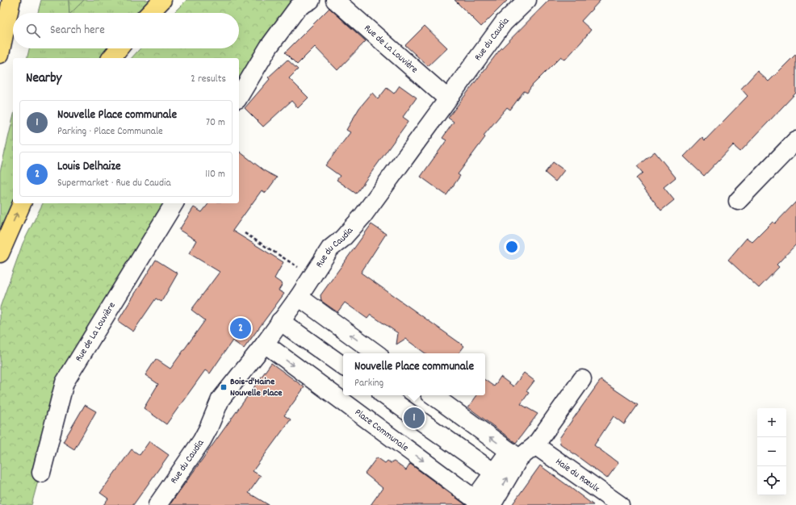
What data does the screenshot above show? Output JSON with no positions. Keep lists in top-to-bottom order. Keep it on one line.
{"streets":{"street":["Rue du Caudia","Rue de La Louvière","Place Communale","Haie du Rœulx"]},"crossings":[["Rue du Caudia","Rue de La Louvière"],["Rue du Caudia","Place Communale"]],"places":{"transit":["Bois-d'Haine Nouvelle Place"]},"page":{"search":"Search here","heading":["Nearby","2 results"],"list":[{"mark":"1","name":"Nouvelle Place communale","note":"Parking · Place Communale","value":"70 m"},{"mark":"2","name":"Louis Delhaize","note":"Supermarket · Rue du Caudia","value":"110 m"}],"pins":["2","1"],"popup":["Nouvelle Place communale","Parking"],"map_buttons":["+","−"]}}
